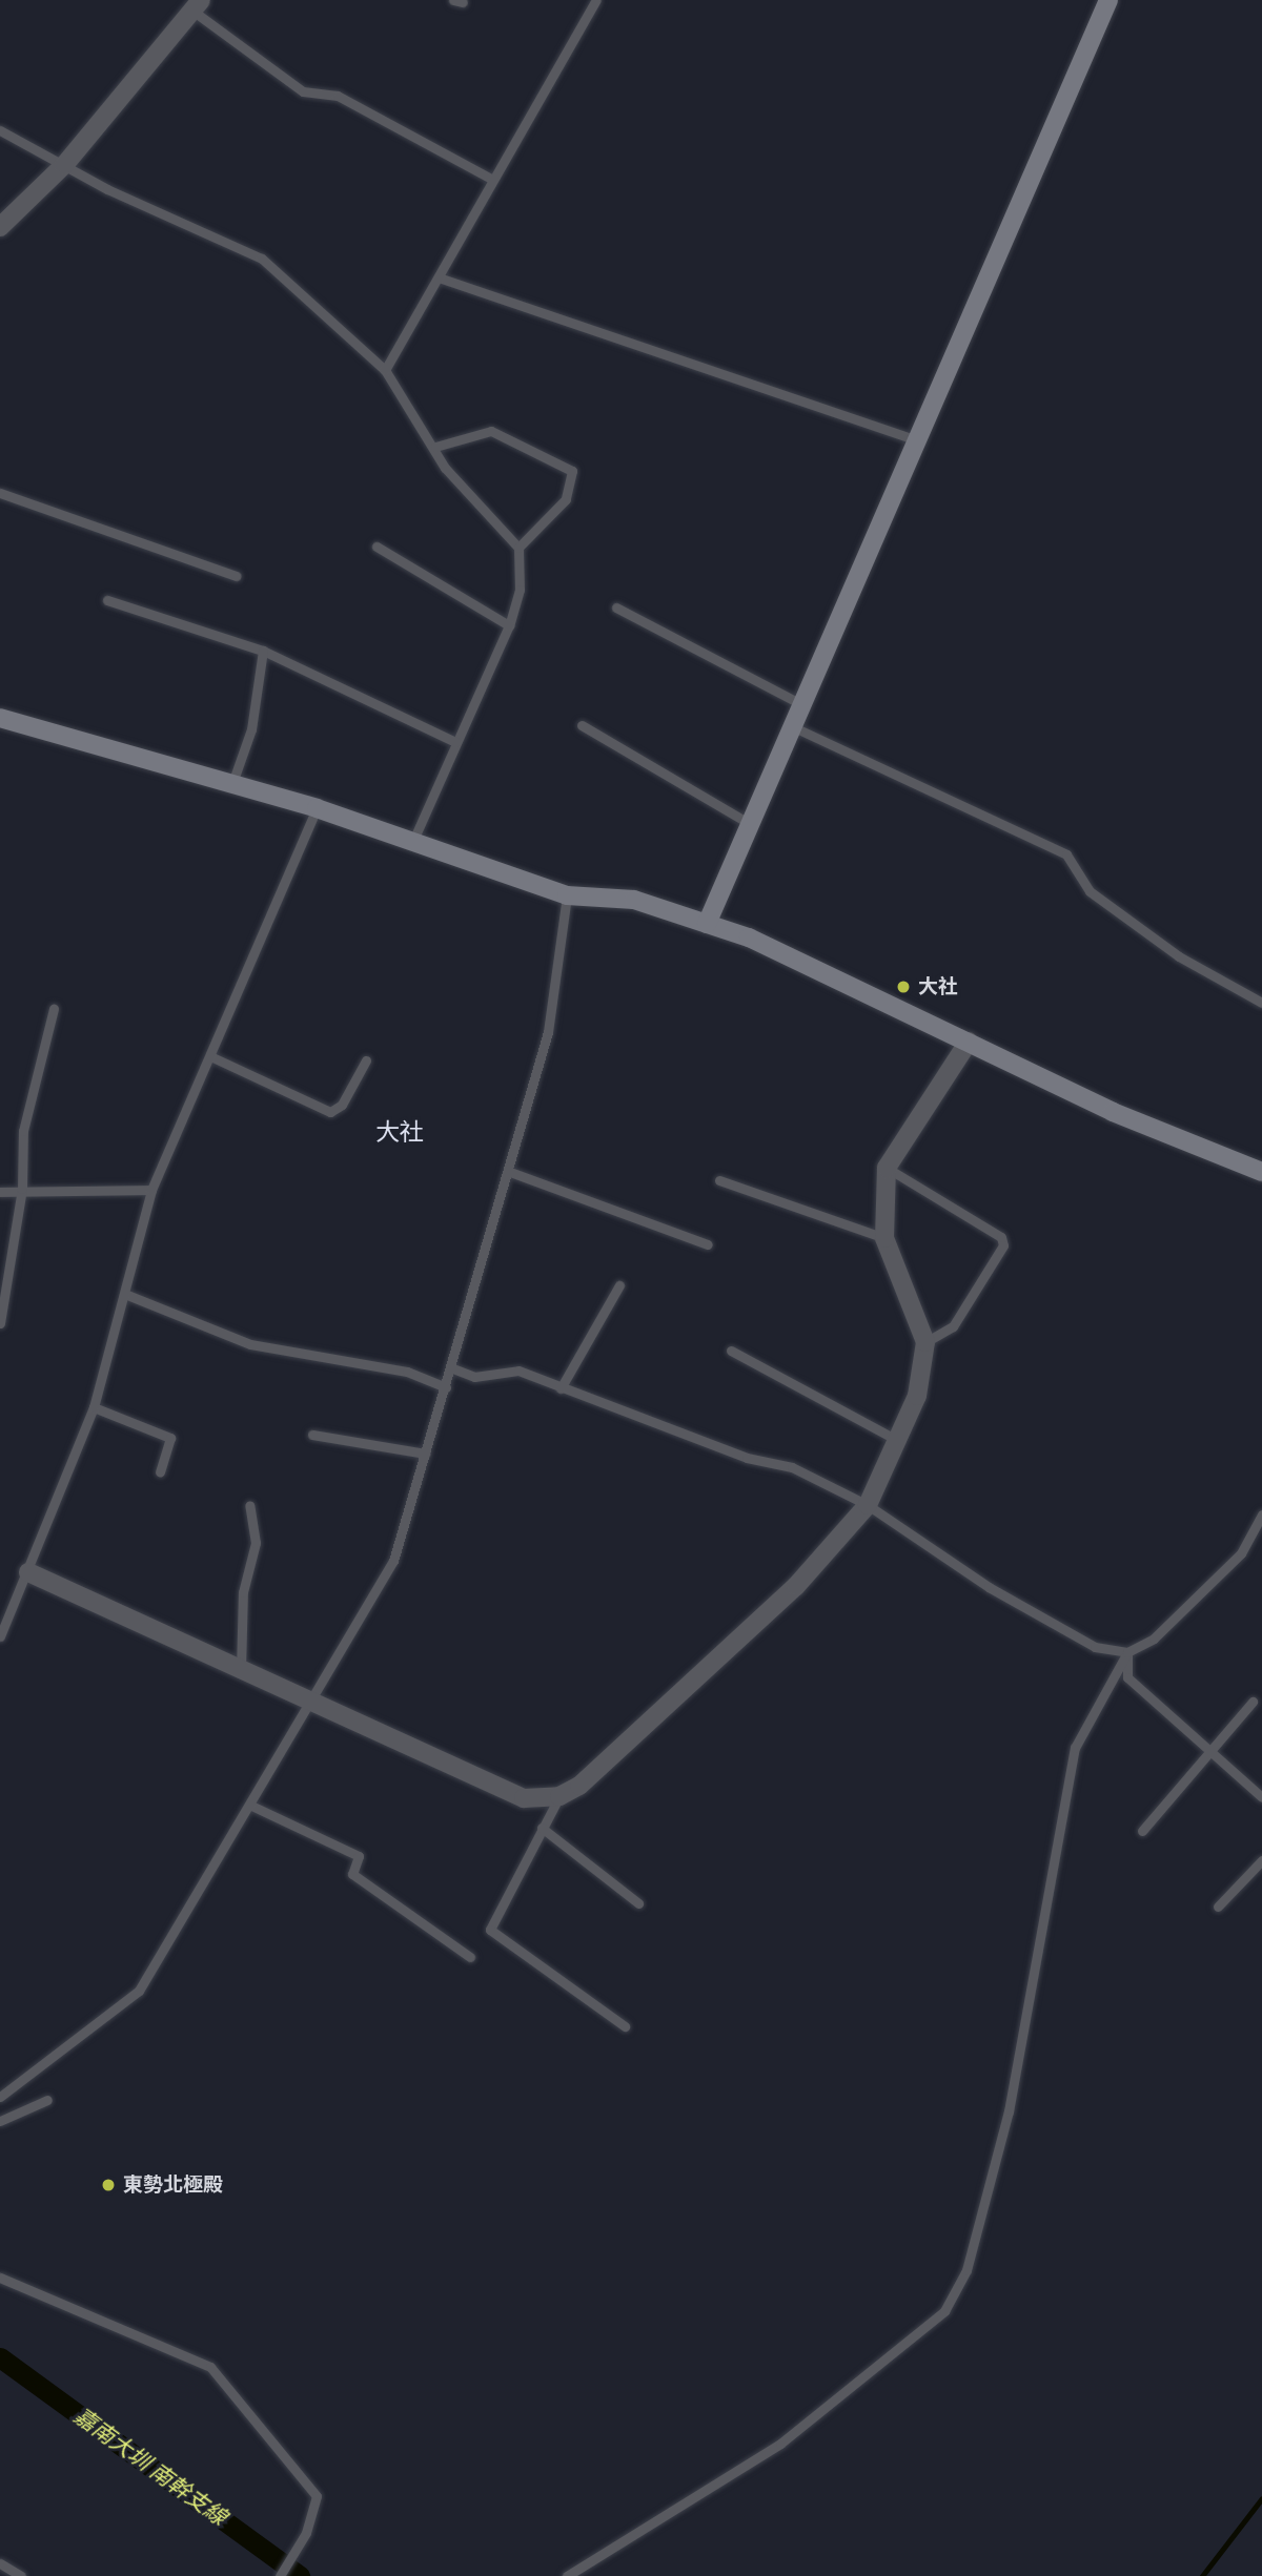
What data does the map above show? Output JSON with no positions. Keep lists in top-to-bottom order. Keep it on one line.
{"districts":["大社"],"water":["嘉南大圳 南幹支線"],"places":["大社","東勢北極殿"]}
